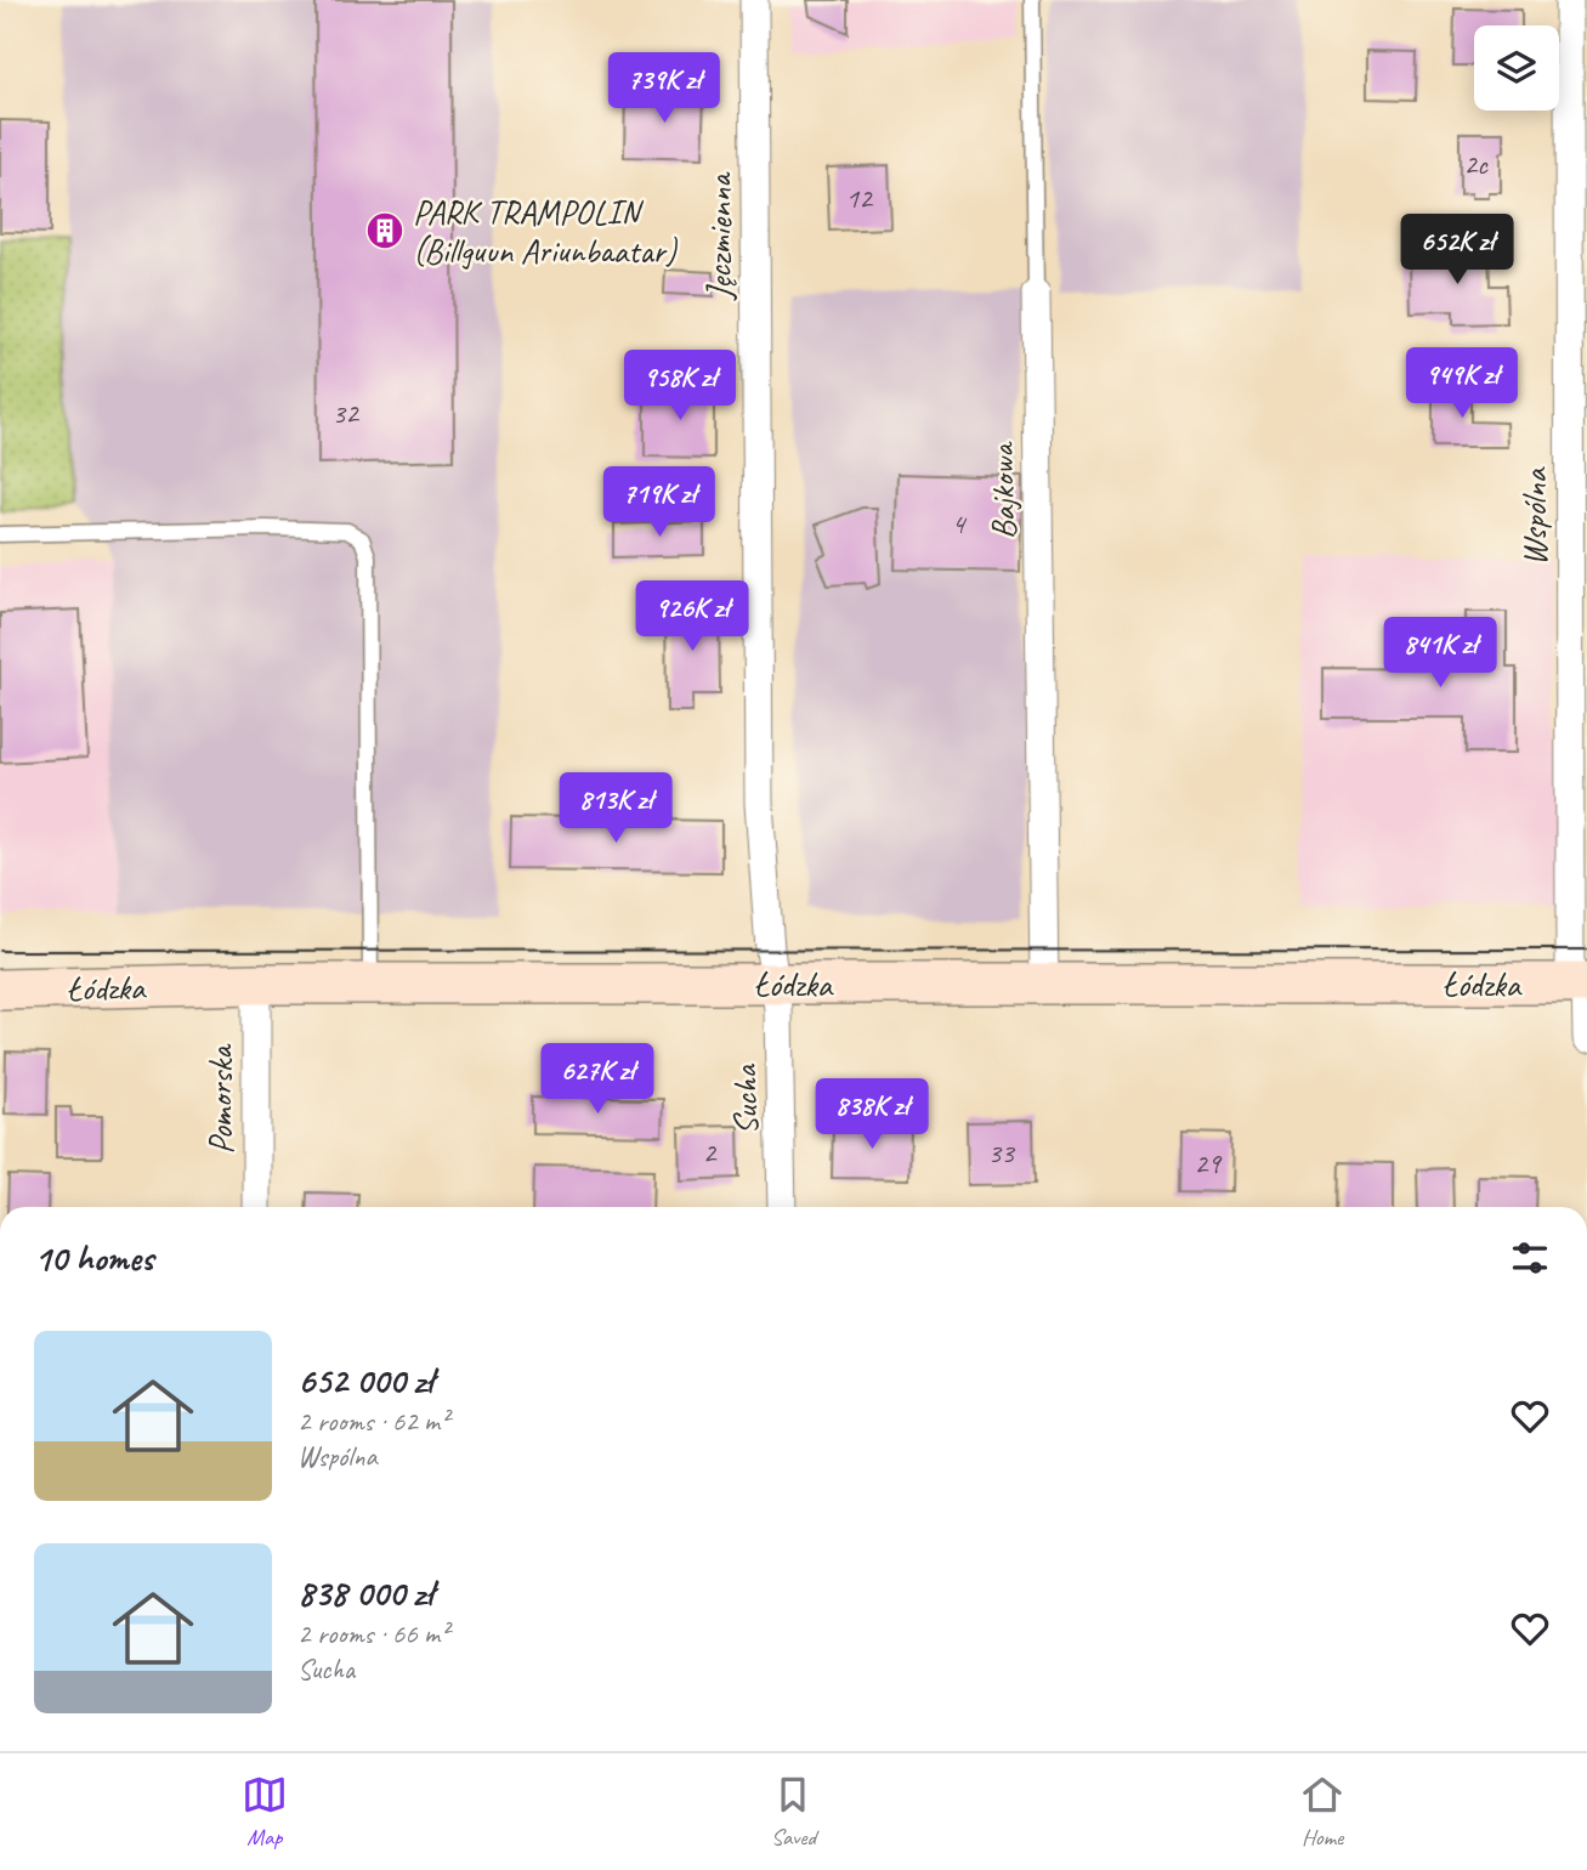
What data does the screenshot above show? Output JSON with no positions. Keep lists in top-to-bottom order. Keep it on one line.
{"streets":{"main road":["Łódzka"],"street":["Jęczmienna","Bajkowa","Wspólna","Pomorska","Sucha"]},"crossings":[["Jęczmienna","Łódzka"],["Jęczmienna","Sucha"],["Bajkowa","Łódzka"],["Wspólna","Łódzka"],["Łódzka","Pomorska"],["Łódzka","Sucha"]],"places":{"building":["PARK TRAMPOLIN (Billguun Ariunbaatar)"]},"house_numbers":["2c","12","32","4","2","33","29"],"page":{"price":["739K zł","652K zł","949K zł","958K zł","719K zł","926K zł","841K zł","813K zł","627K zł","838K zł"],"heading":"10 homes","list":[{"name":"652 000 zł","note":"2 rooms · 62 m² · Wspólna"},{"name":"838 000 zł","note":"2 rooms · 66 m² · Sucha"}],"tabs":["Map","Saved","Home"]}}
